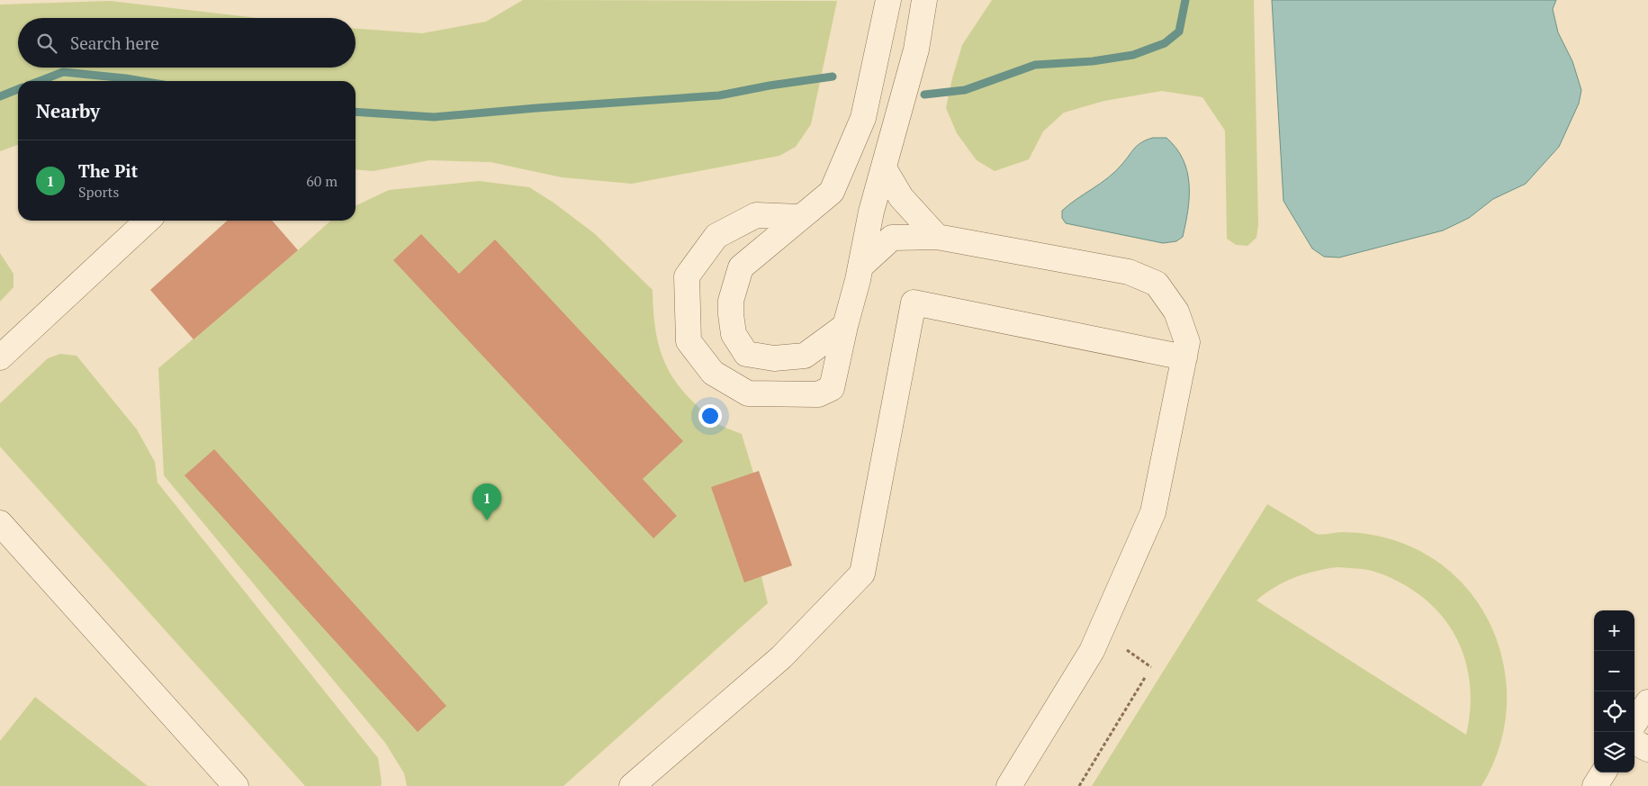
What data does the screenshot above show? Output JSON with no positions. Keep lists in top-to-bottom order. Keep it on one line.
{"page":{"search":"Search here","heading":"Nearby","list":[{"mark":"1","name":"The Pit","note":"Sports","value":"60 m"}],"pins":"1","map_buttons":["+","−"]}}
